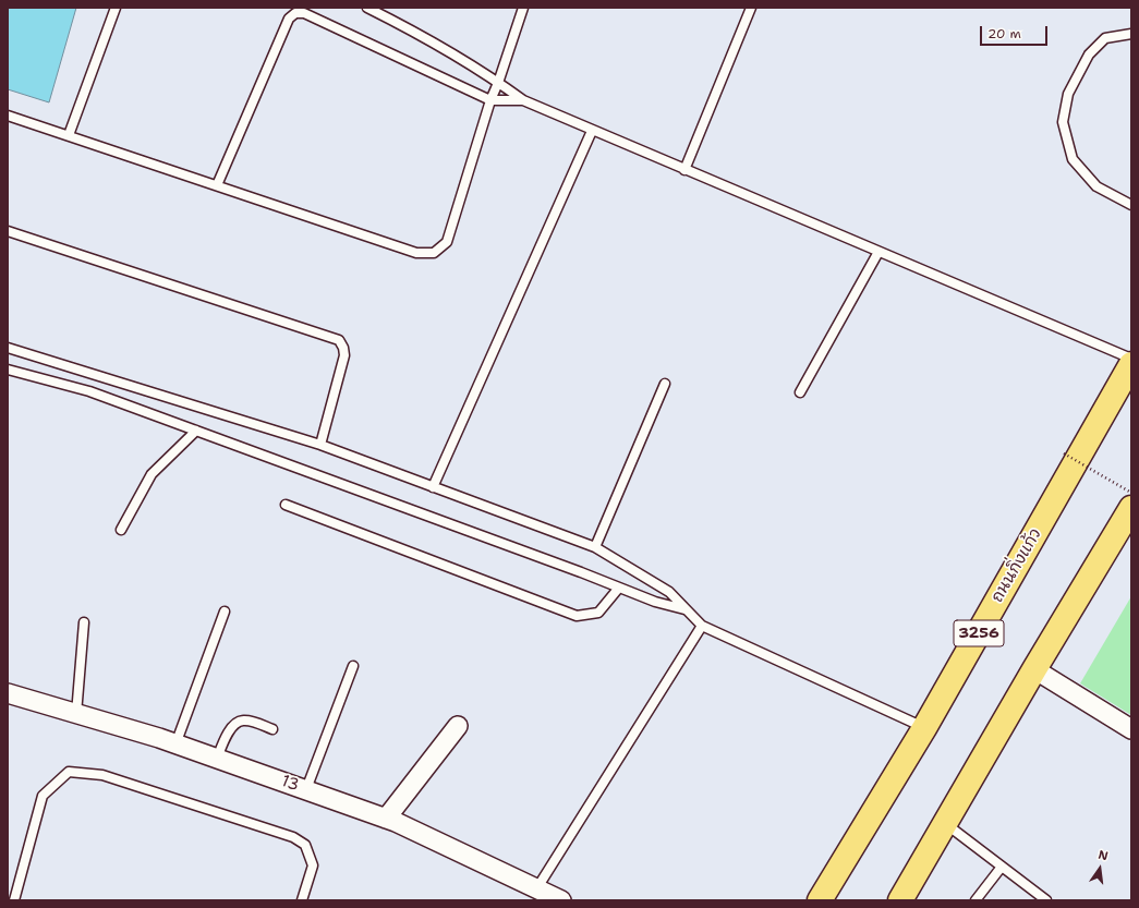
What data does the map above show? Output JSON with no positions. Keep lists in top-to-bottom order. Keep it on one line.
{"streets":{"main road":["ถนนกิ่งแก้ว","3256"],"street":["13"]},"scale_bar":"20 m","north":"top"}
